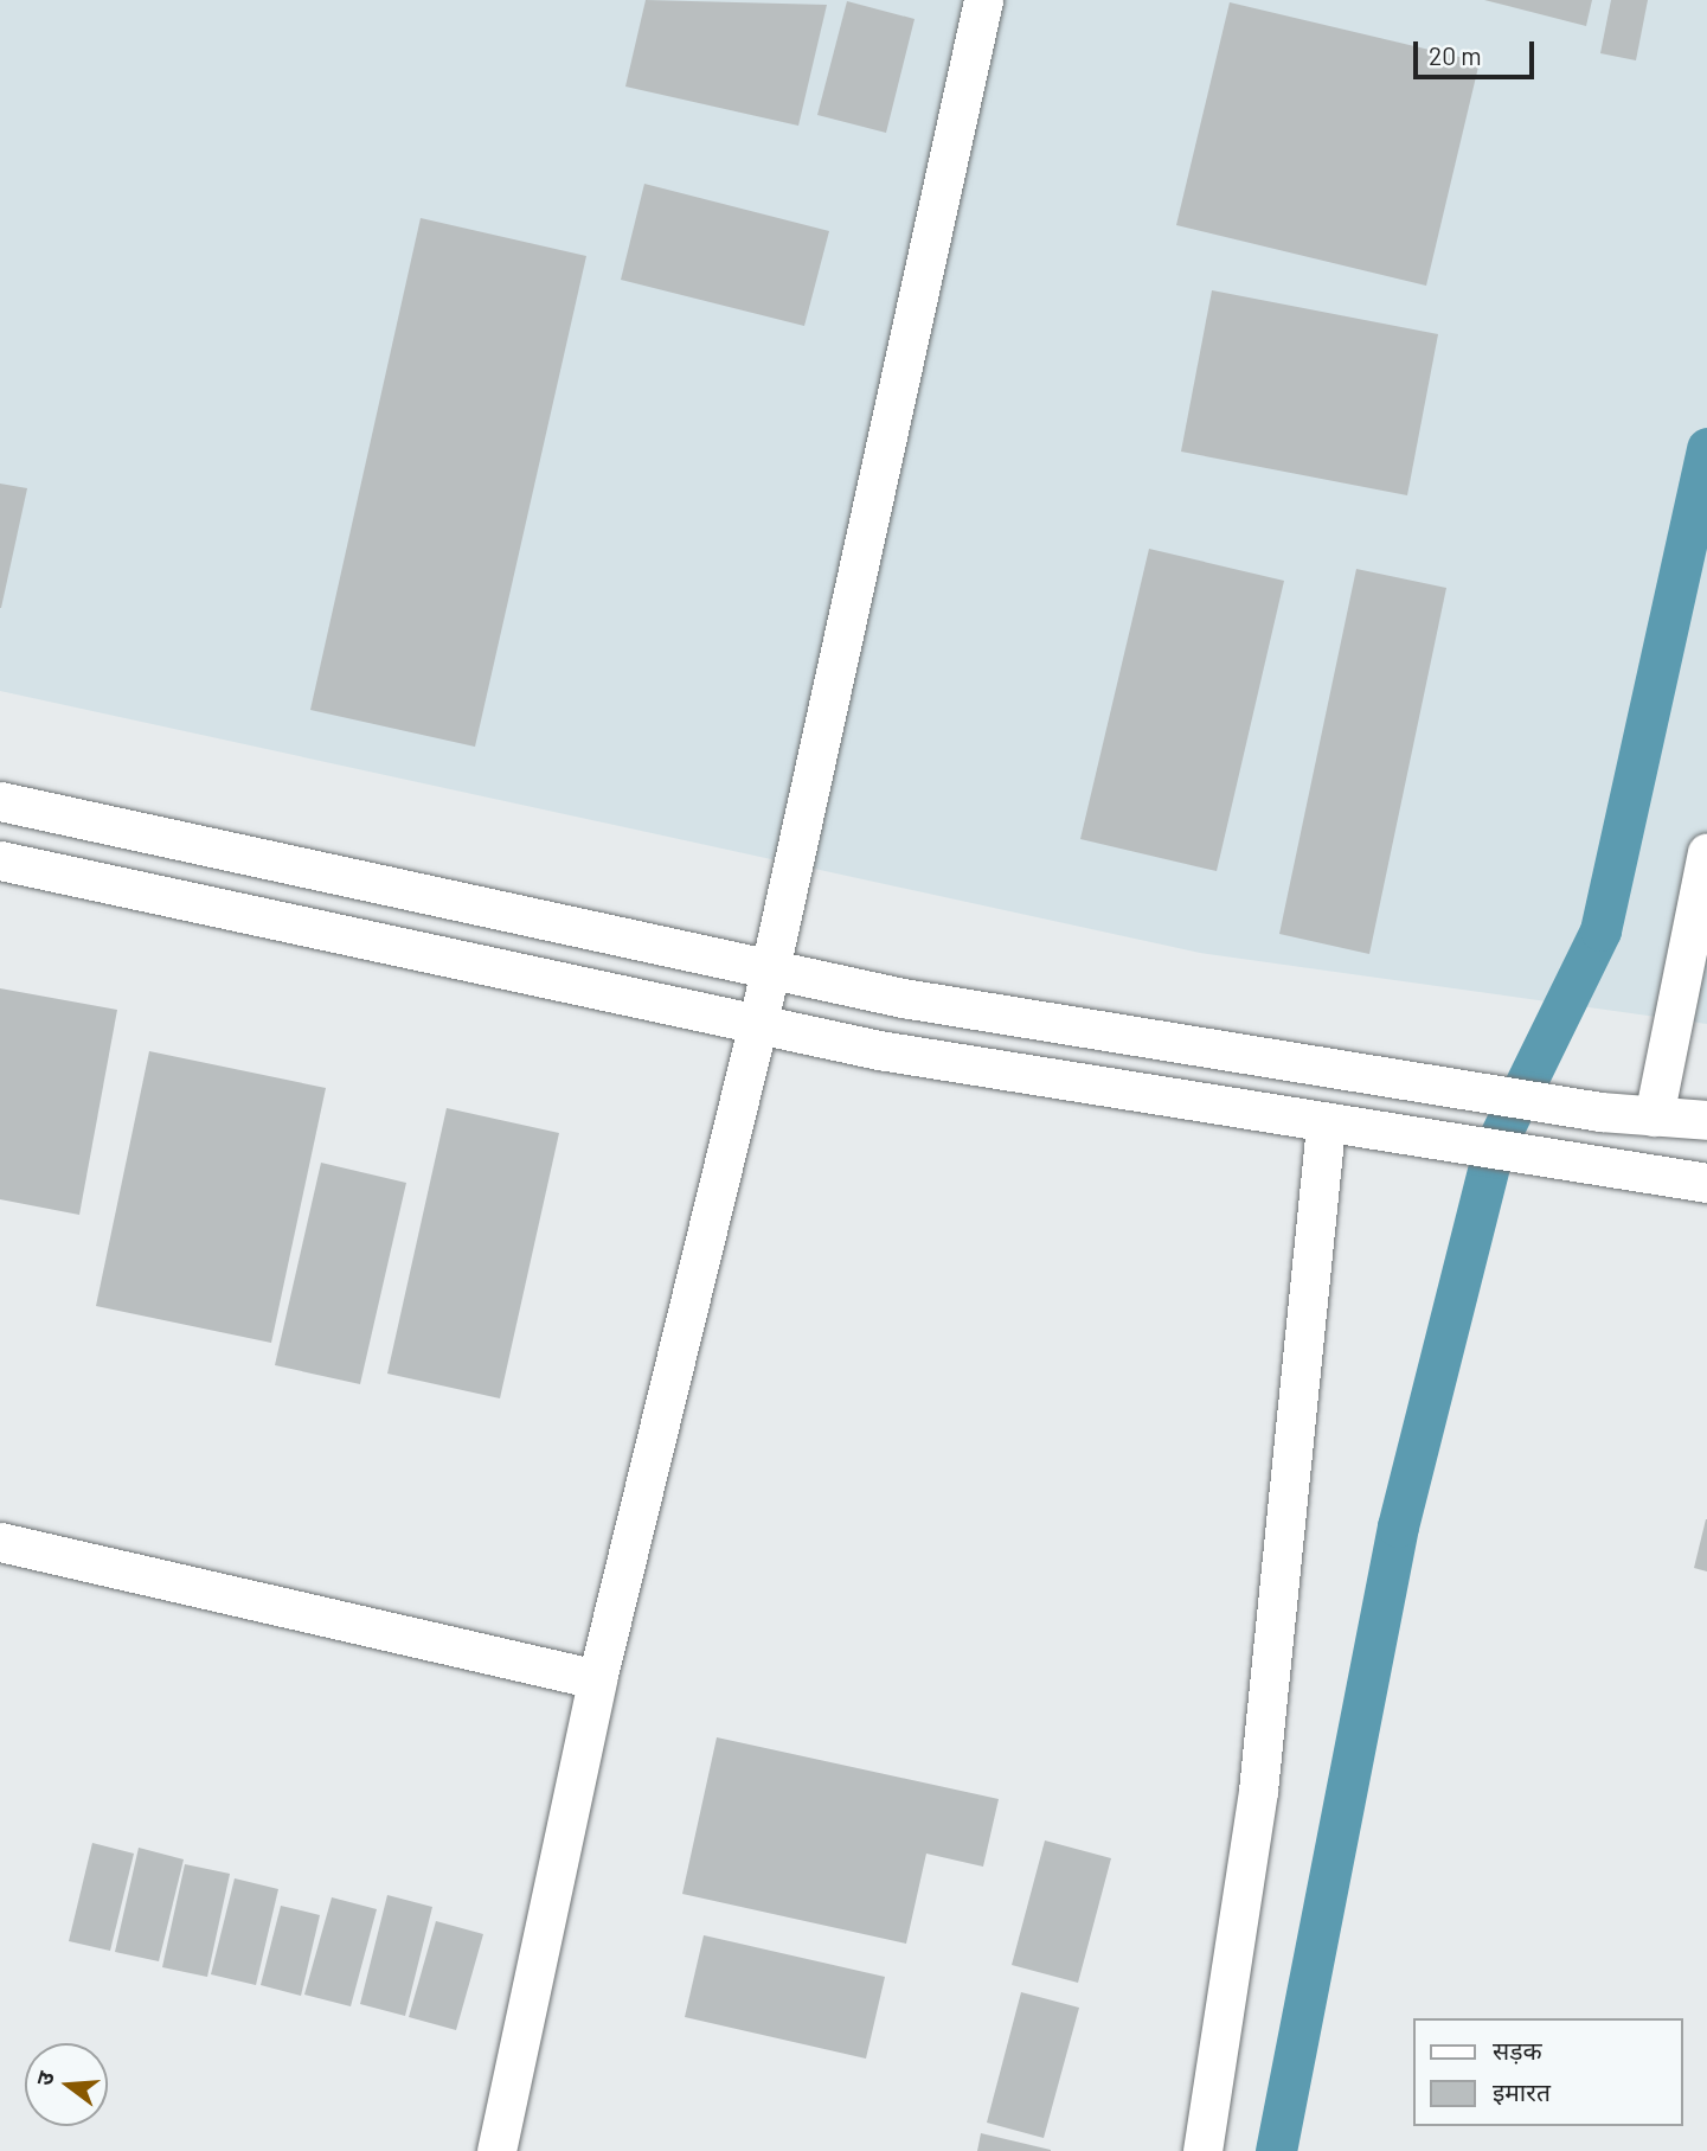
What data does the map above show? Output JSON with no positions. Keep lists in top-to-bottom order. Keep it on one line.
{"legend":["सड़क","इमारत"],"scale_bar":"20 m","north":"left"}
